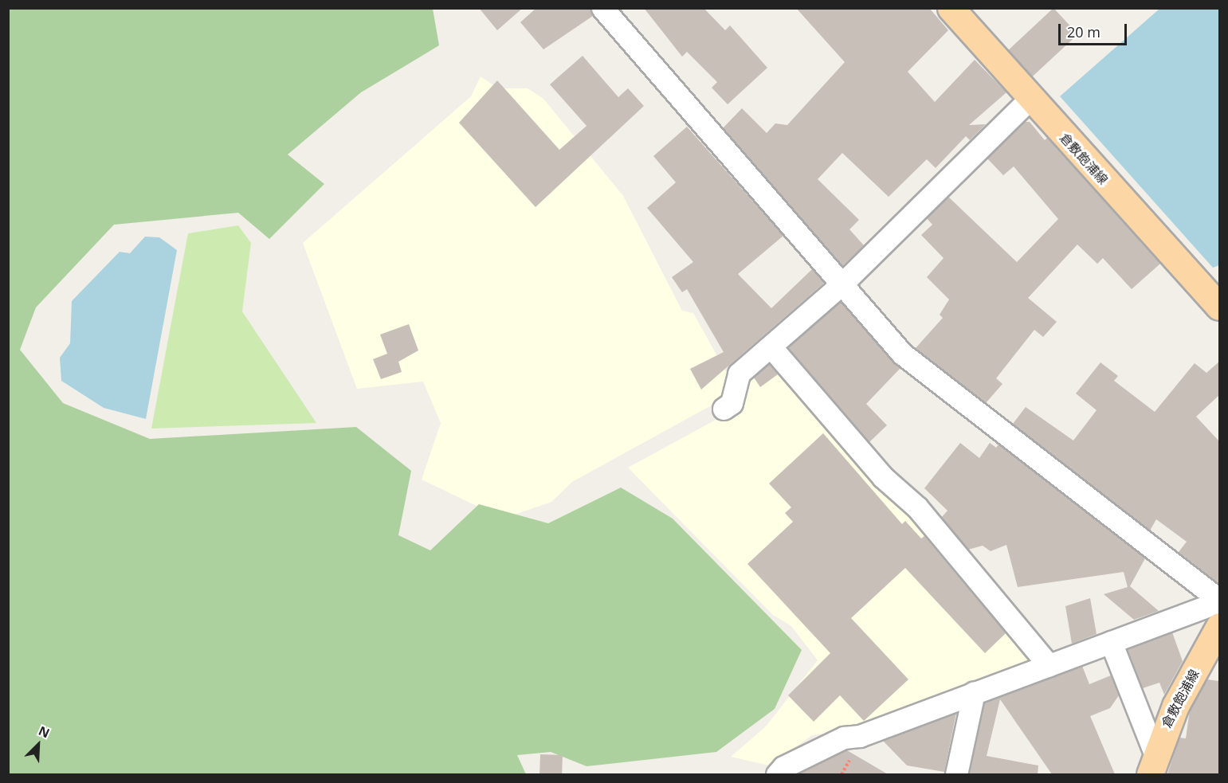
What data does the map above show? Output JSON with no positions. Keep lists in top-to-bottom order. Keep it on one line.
{"streets":{"main road":["倉敷飽浦線"]},"scale_bar":"20 m","north":"top right"}
